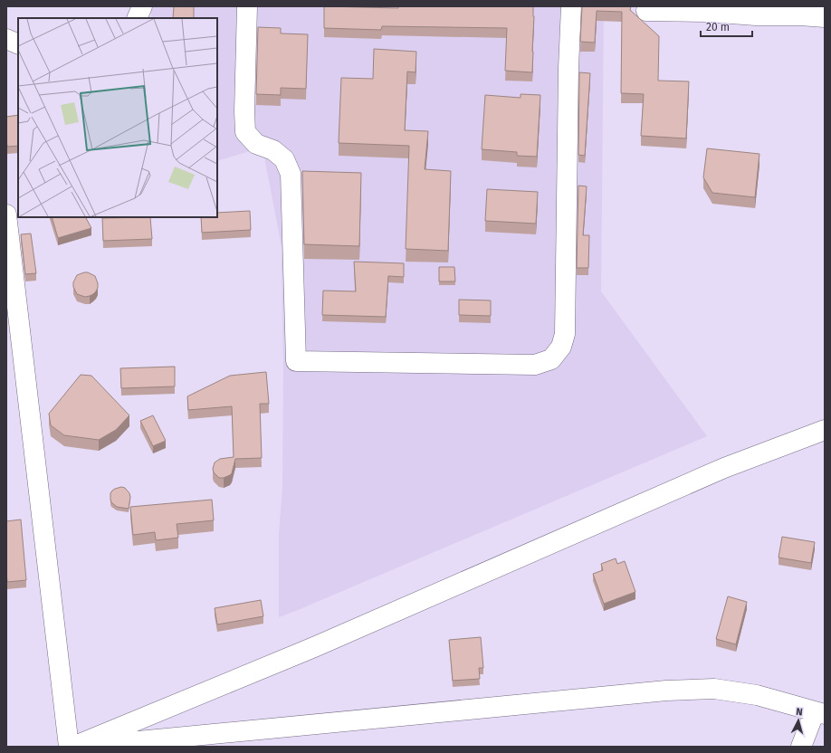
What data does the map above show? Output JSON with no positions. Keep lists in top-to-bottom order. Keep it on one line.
{"scale_bar":"20 m","north":"top"}
